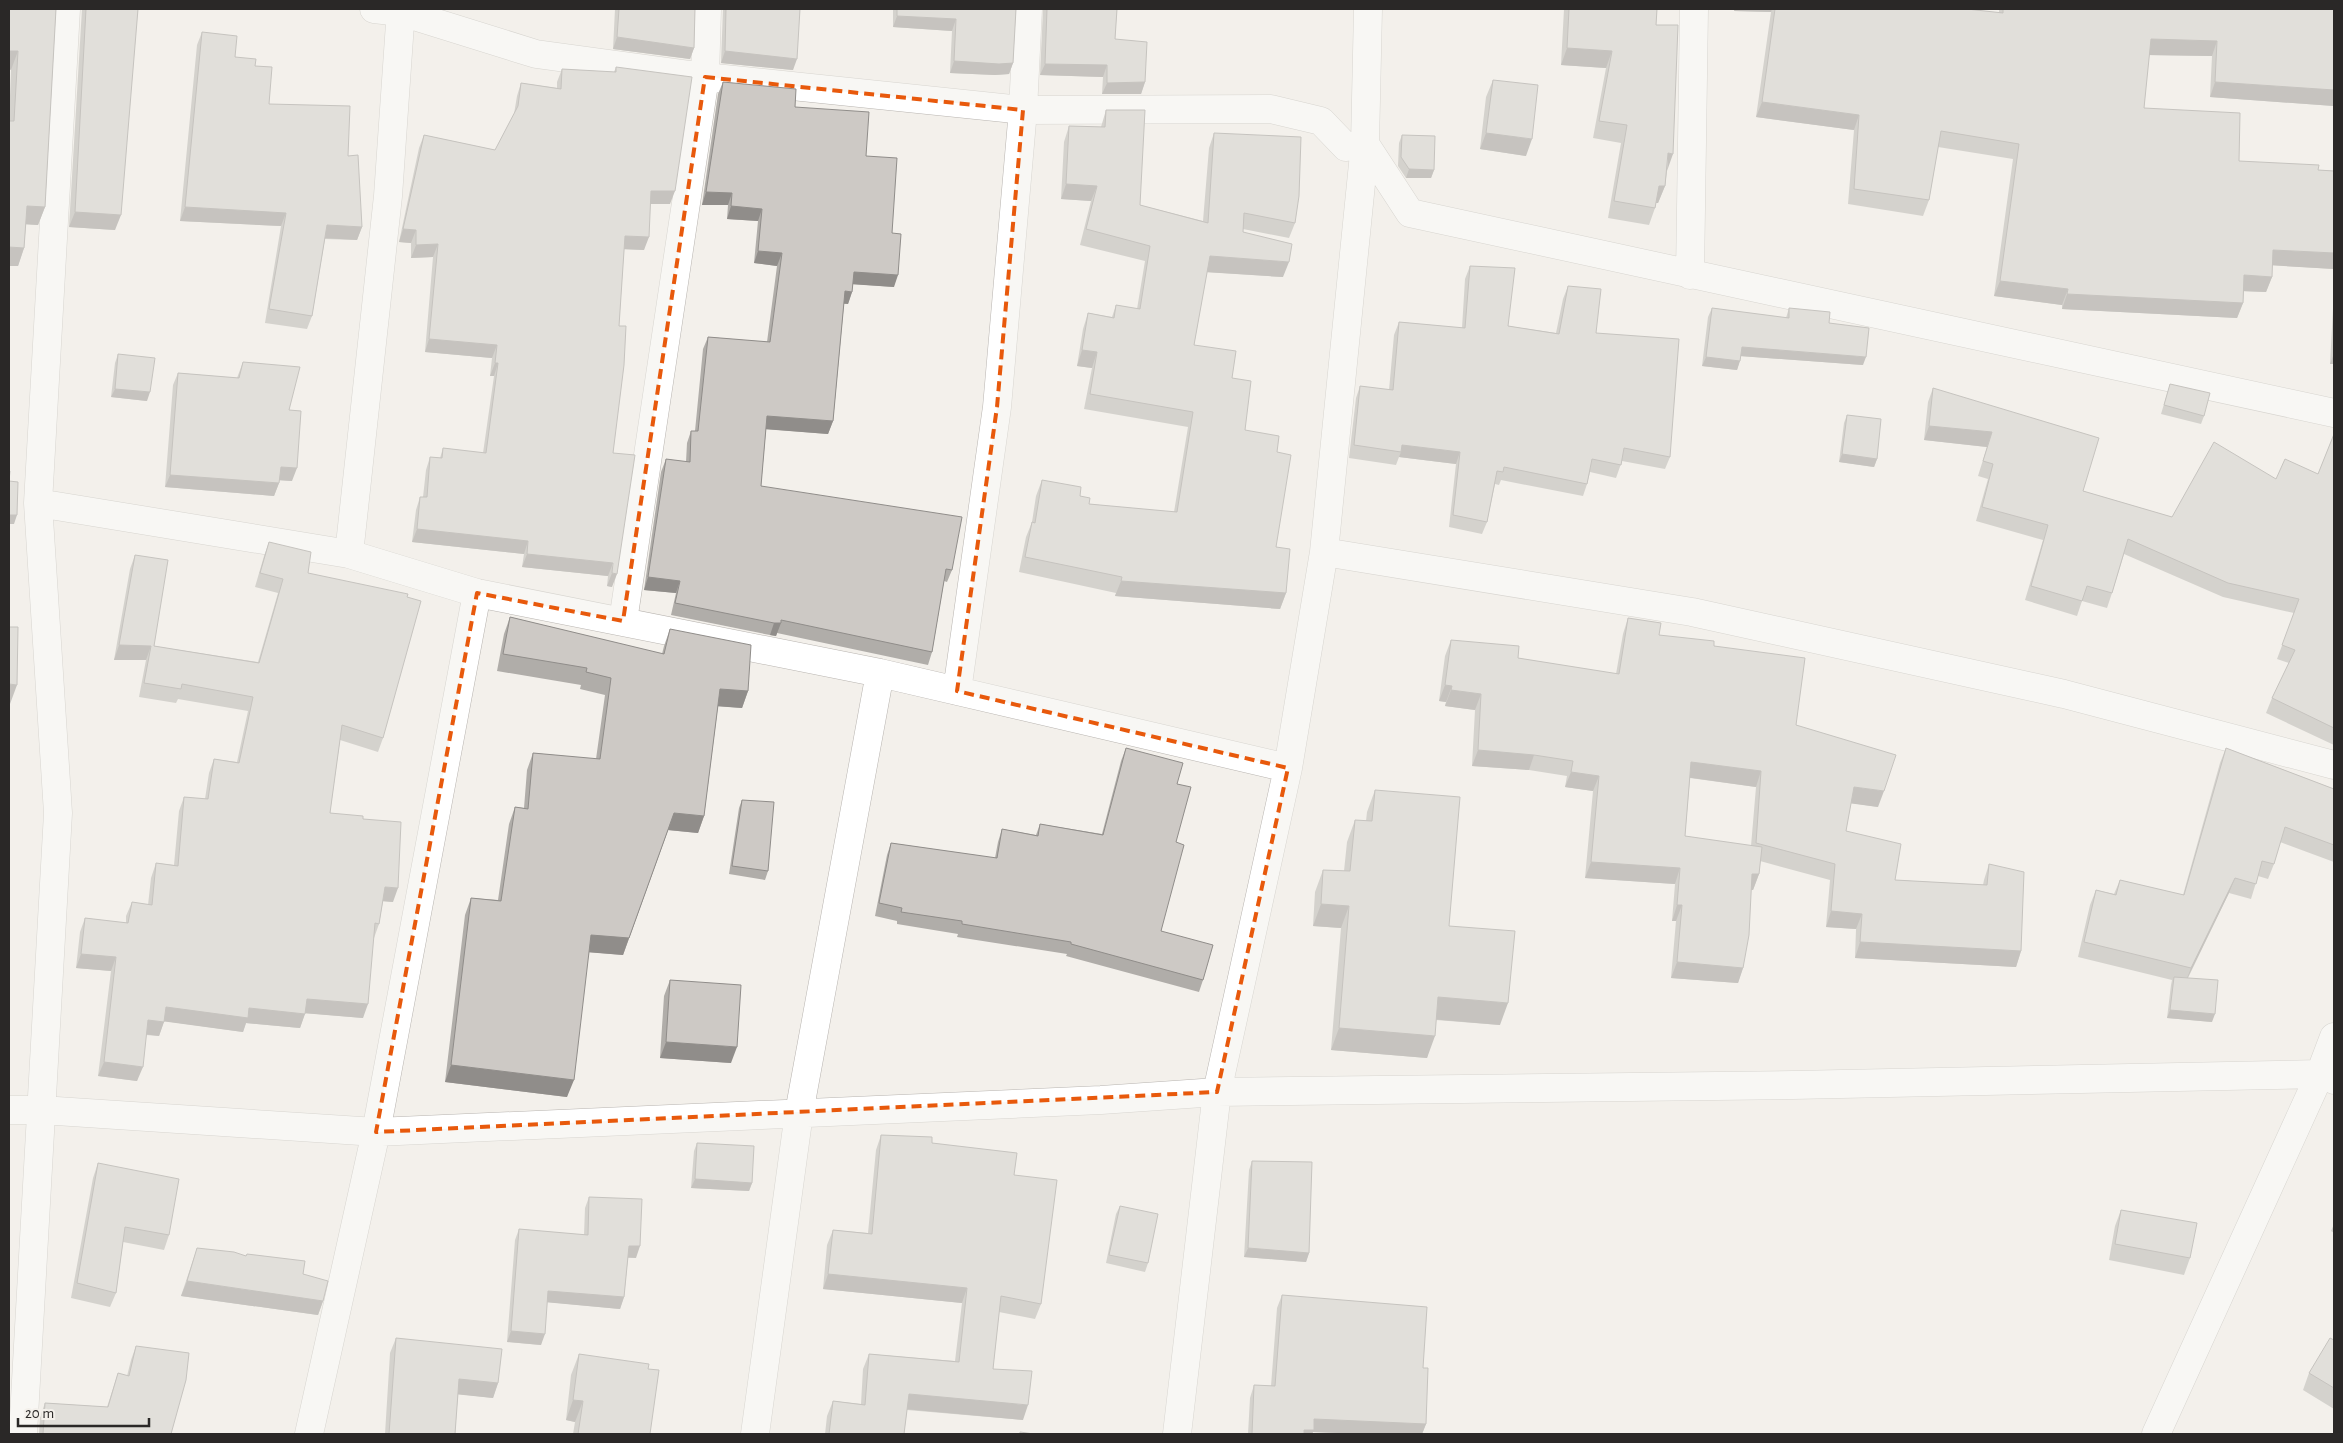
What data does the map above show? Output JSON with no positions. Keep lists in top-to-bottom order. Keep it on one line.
{"scale_bar":"20 m"}
